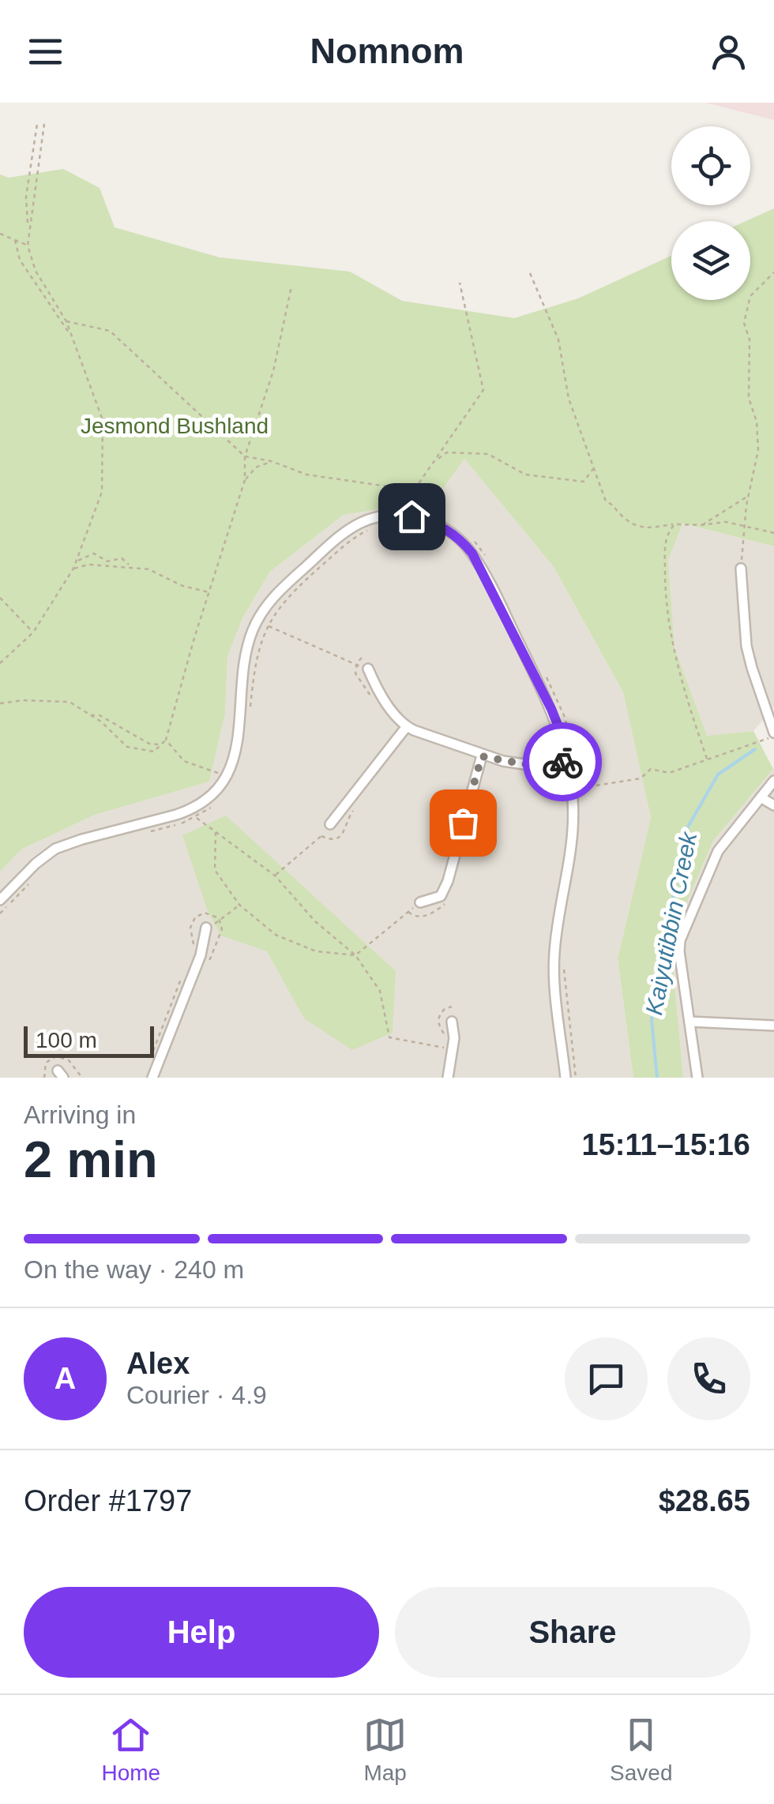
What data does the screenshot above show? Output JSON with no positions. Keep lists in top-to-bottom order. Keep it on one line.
{"water":["Kaiyutibbin Creek"],"parks":["Jesmond Bushland"],"scale_bar":"100 m","page":{"header":"Nomnom","scale":"100 m","heading":["2 min","Arriving in","15:11–15:16"],"panel":["Alex","Courier · 4.9","Order #1797","$28.65"],"bar":"On the way · 240 m","round":"A","buttons":["Help","Share"],"tabs":["Home","Map","Saved"]}}
